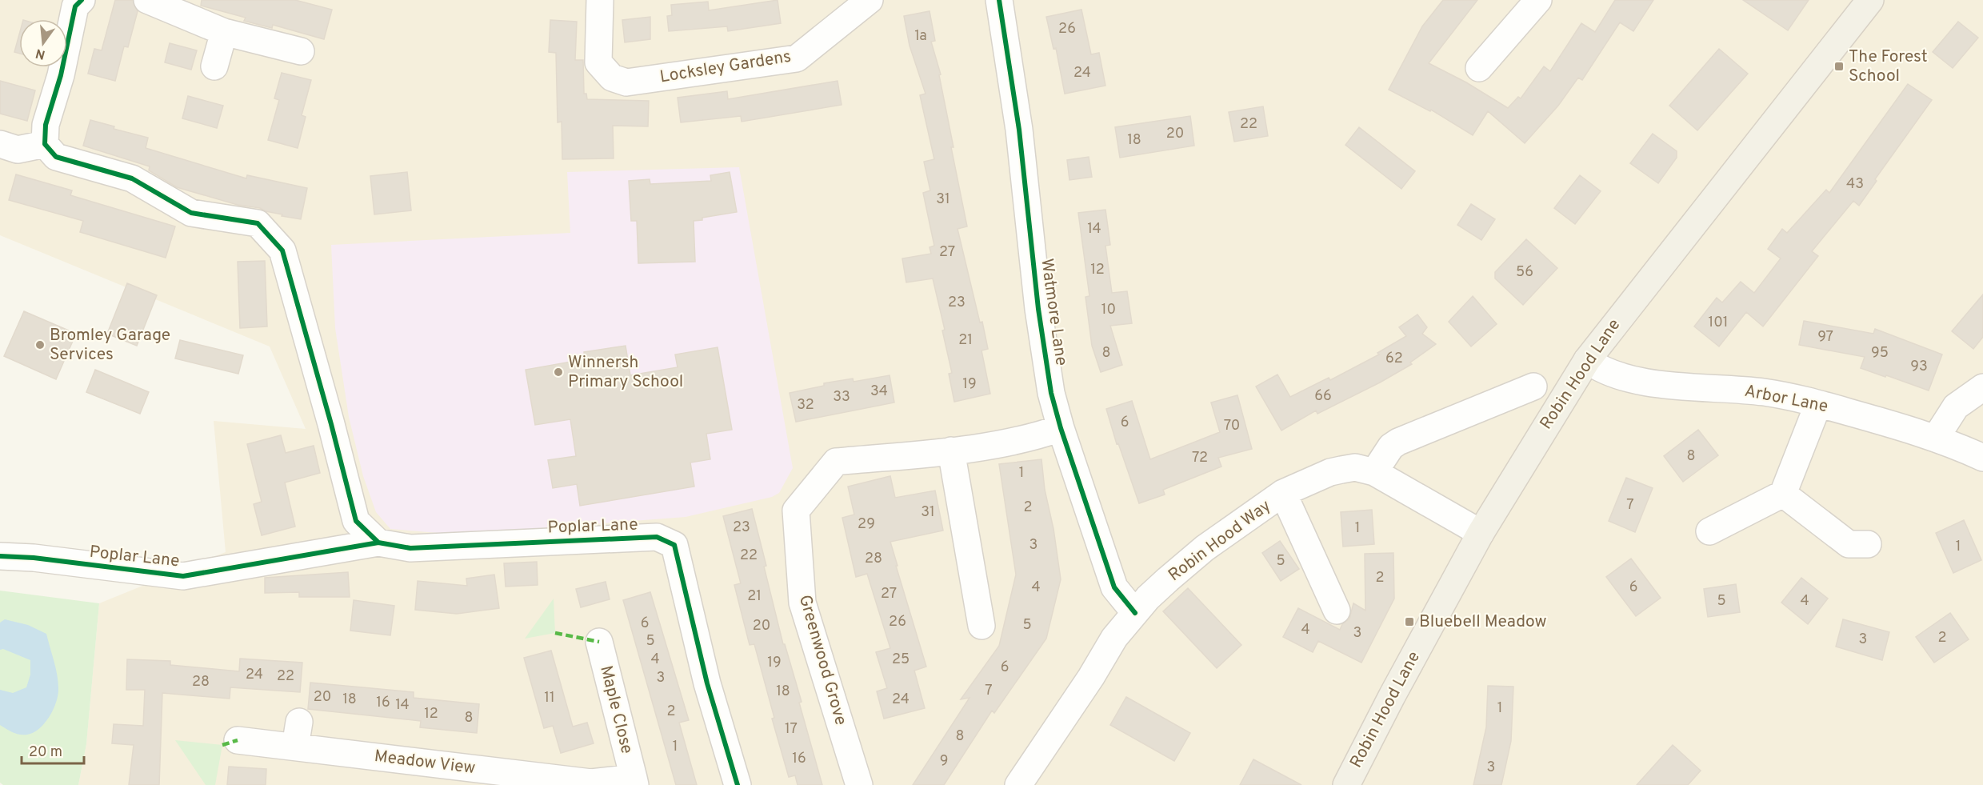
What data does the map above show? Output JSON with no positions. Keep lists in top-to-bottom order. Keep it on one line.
{"streets":{"main road":["Robin Hood Lane"],"street":["Locksley Gardens","Watmore Lane","Arbor Lane","Poplar Lane","Robin Hood Way","Greenwood Grove","Maple Close","Meadow View"]},"crossings":[["Watmore Lane","Robin Hood Way"],["Watmore Lane","Greenwood Grove"],["Robin Hood Lane","Arbor Lane"],["Robin Hood Lane","Robin Hood Way"],["Maple Close","Meadow View"]],"places":{"transit":["The Forest School","Bluebell Meadow"],"other":["Bromley Garage Services","Winnersh Primary School"]},"house_numbers":["26","1a","24","22","20","18","43","31","14","27","12","56","23","10","101","97","21","8","95","62","93","19","34","66","33","32","6","70","8","72","1","7","2","31","29","23","1","3","1","22","28","5","2","4","6","27","21","5","4","26","6","5","20","4","3","2","3","5","4","25","19","6","24","22","3","28","7","18","20","11","18","24","16","14","1","2","12","8","17","8","1","16","9","3"],"scale_bar":"20 m","north":"bottom"}
